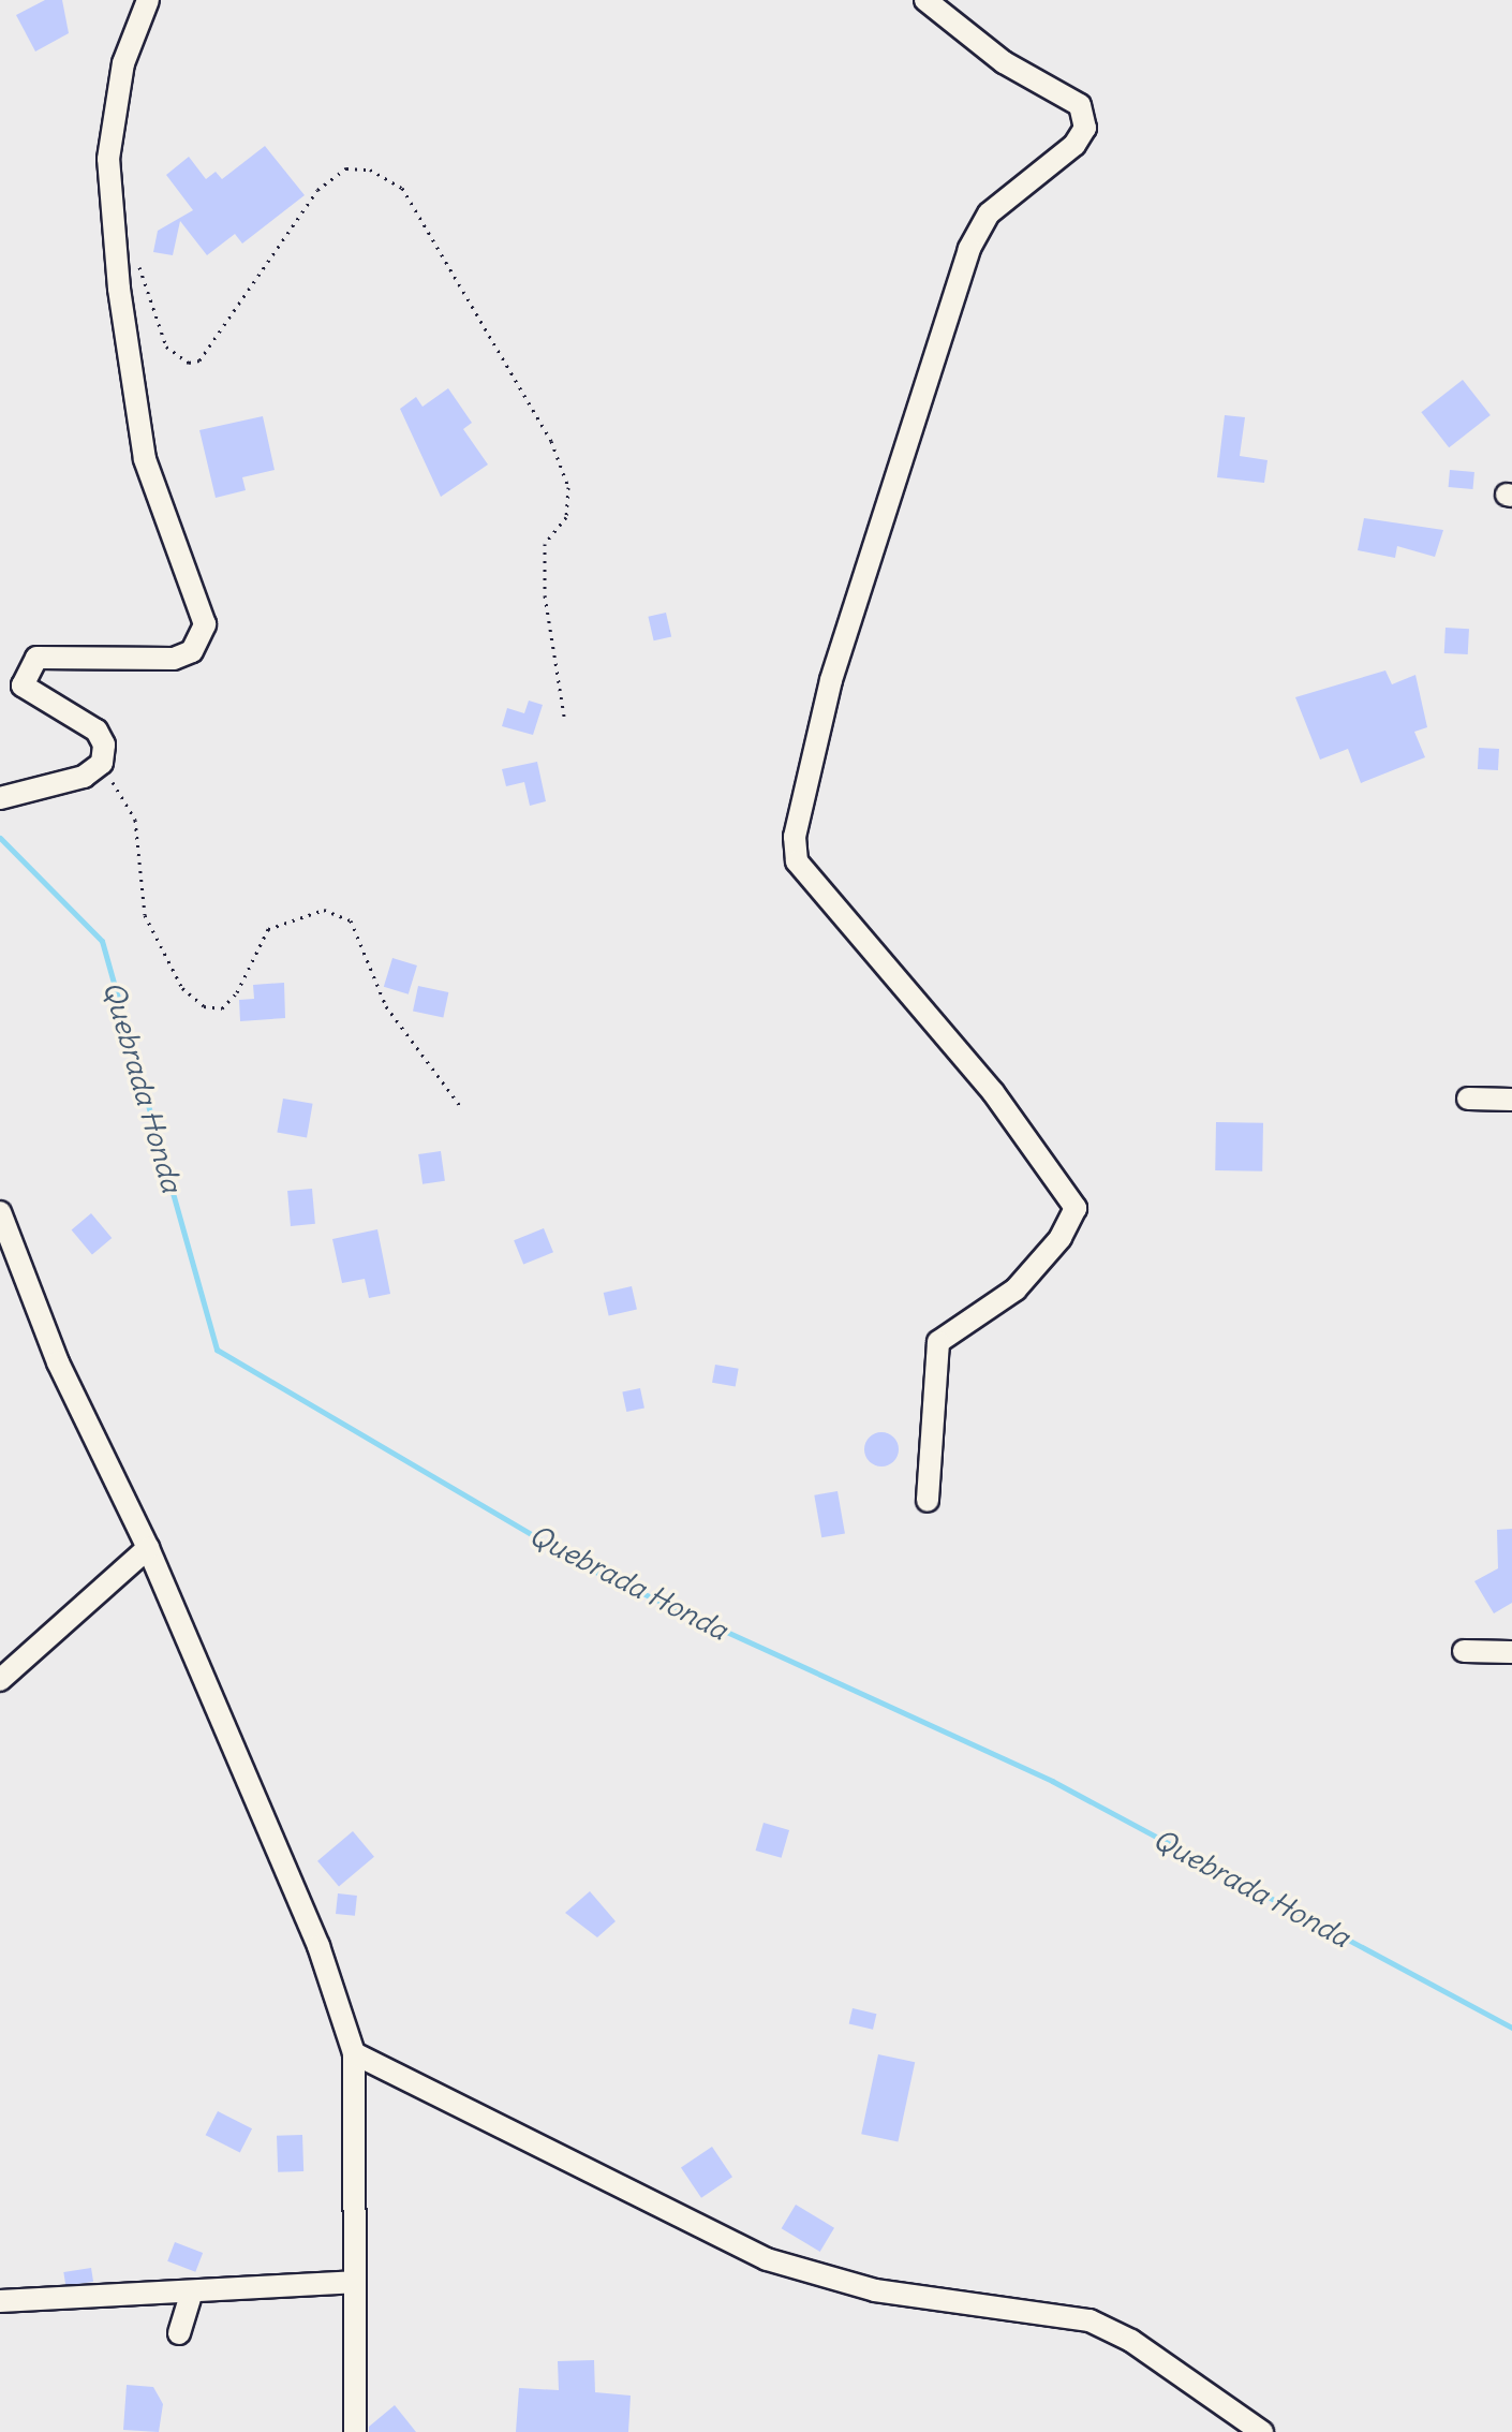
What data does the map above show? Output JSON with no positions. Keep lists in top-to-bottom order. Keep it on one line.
{"water":["Quebrada Honda"]}
